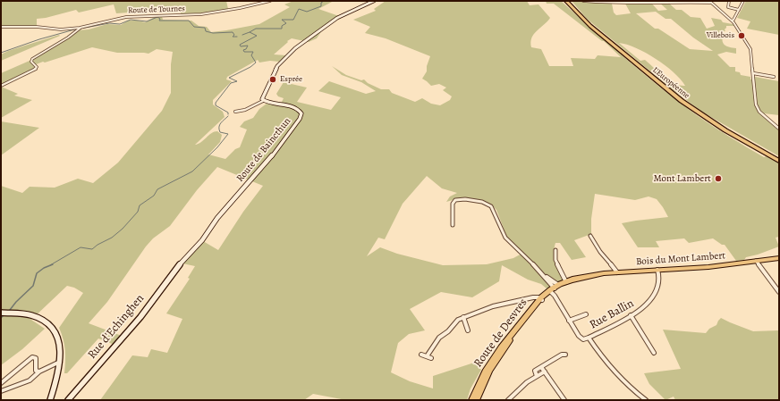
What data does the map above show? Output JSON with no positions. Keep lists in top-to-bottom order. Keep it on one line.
{"streets":{"highway":["L'Européenne"],"main road":["Bois du Mont Lambert","Route de Desvres"],"street":["Route de Tournes","Route de Baincthun","Rue Ballin","Rue d'Echinghen"]},"crossings":[["Route de Baincthun","Rue d'Echinghen"],["Bois du Mont Lambert","Rue Ballin"],["Bois du Mont Lambert","Route de Desvres"]],"places":["Villebois","Esprée","Mont Lambert"]}
